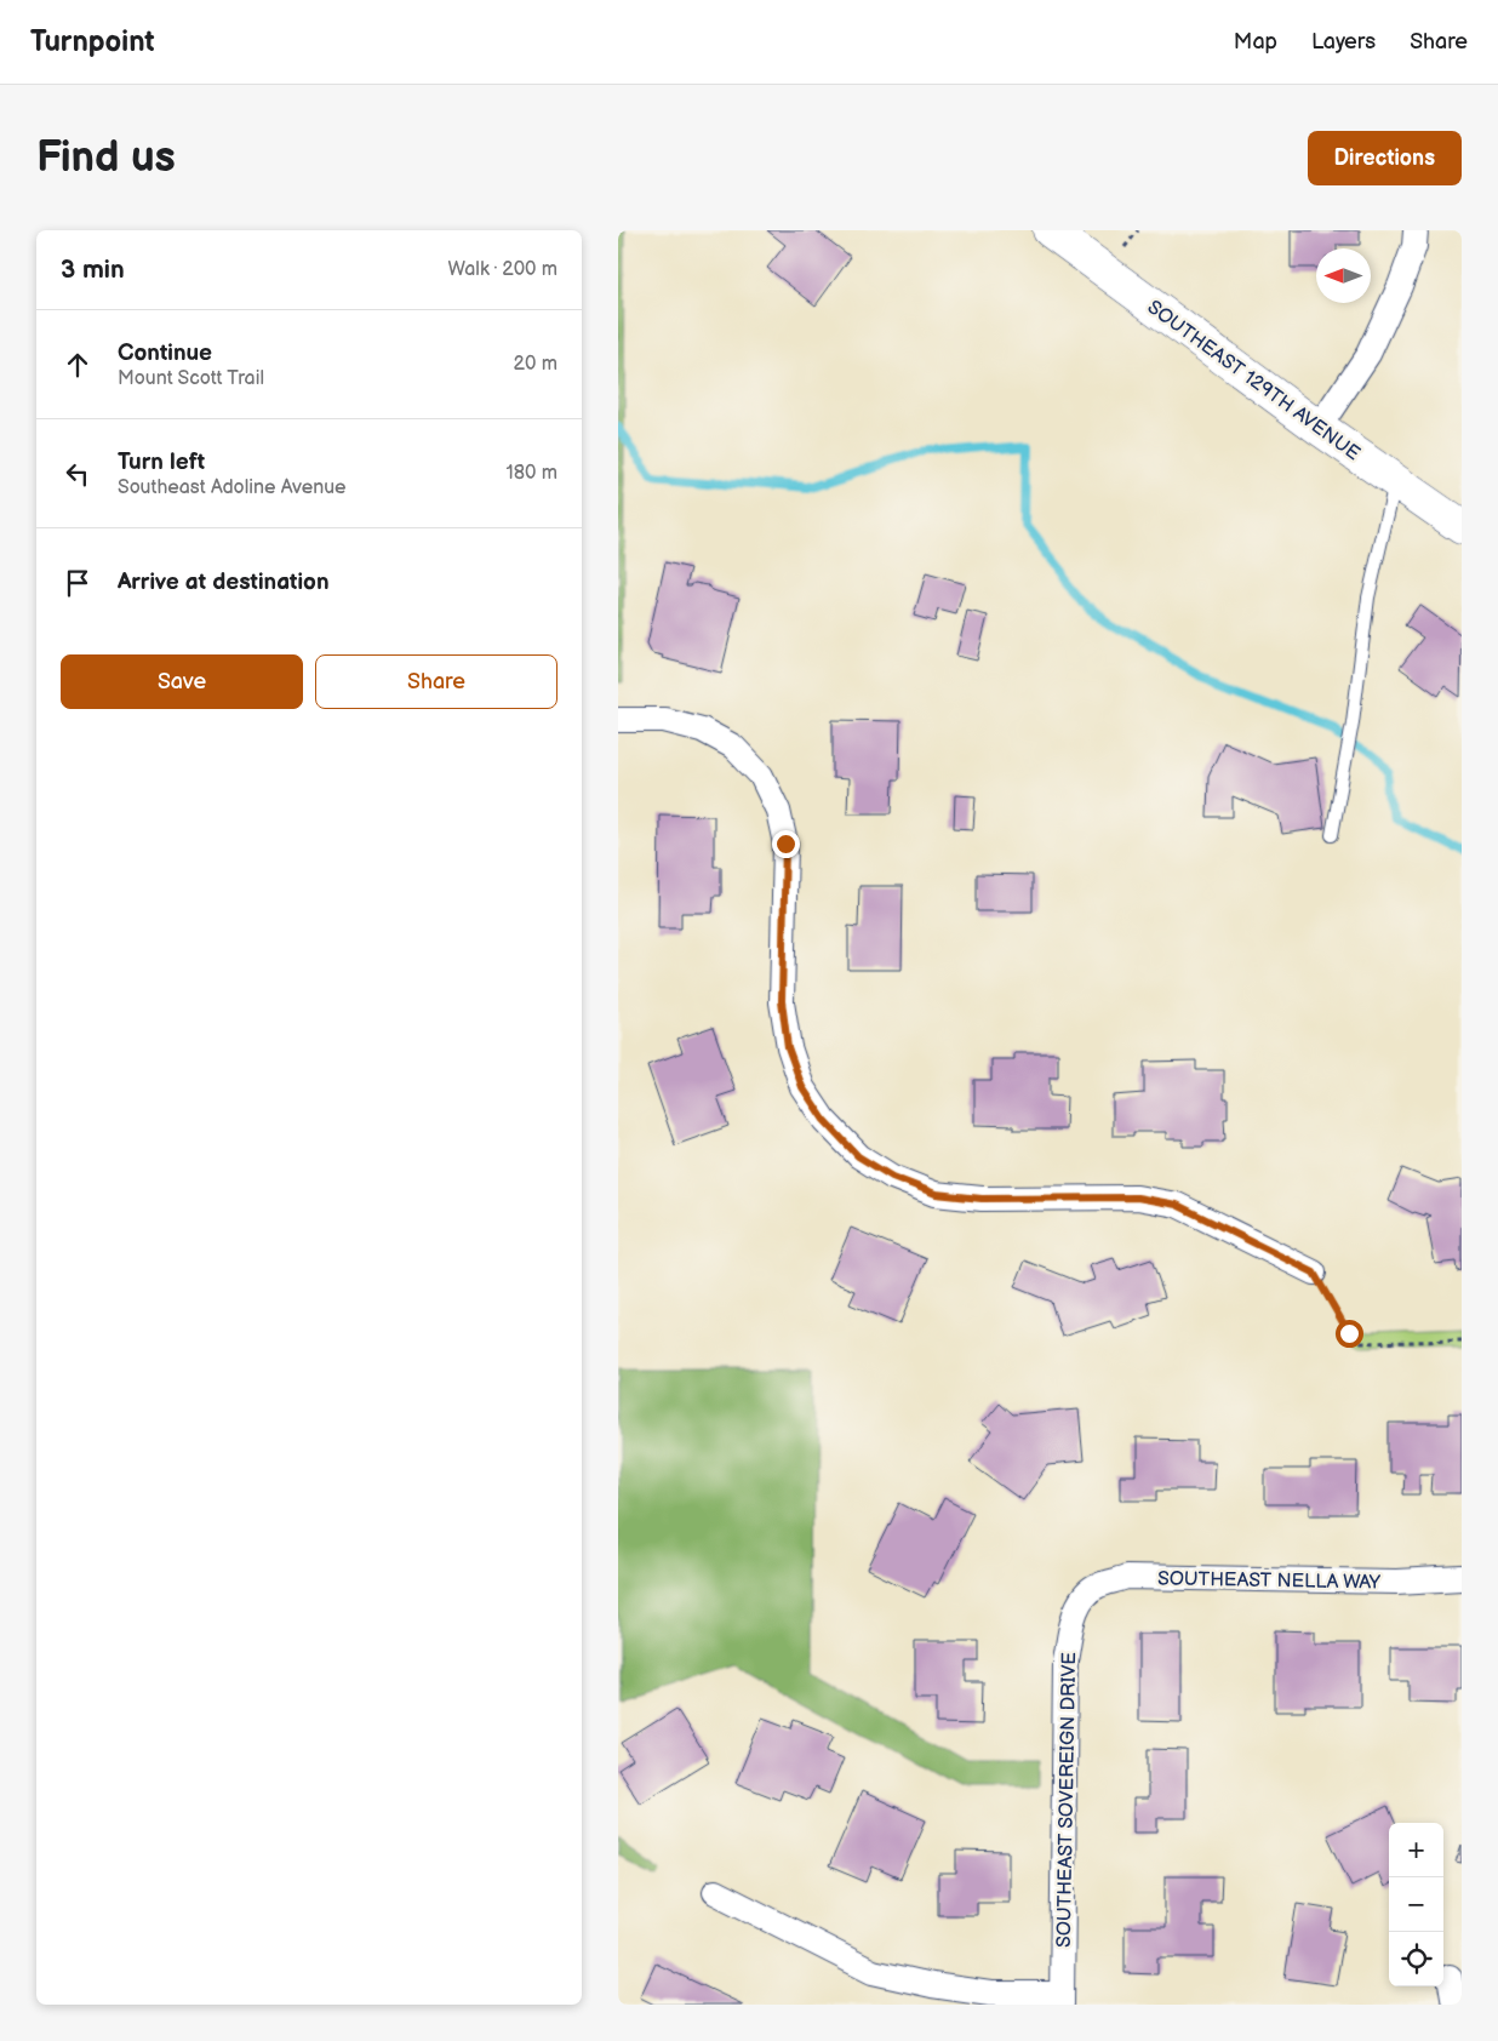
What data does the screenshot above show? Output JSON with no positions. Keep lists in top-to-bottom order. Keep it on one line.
{"streets":{"main road":["SOUTHEAST 129TH AVENUE"],"street":["SOUTHEAST NELLA WAY","SOUTHEAST SOVEREIGN DRIVE"]},"crossings":[["SOUTHEAST NELLA WAY","SOUTHEAST SOVEREIGN DRIVE"]],"north":"left","page":{"header":"Turnpoint","nav":["Map","Layers","Share"],"buttons":["Directions",["Save","Share"]],"title":"Find us","heading":["3 min","Walk · 200 m"],"list":[["Continue","Mount Scott Trail","20 m"],["Turn left","Southeast Adoline Avenue","180 m"],"Arrive at destination"],"map_buttons":["+","−"]}}
